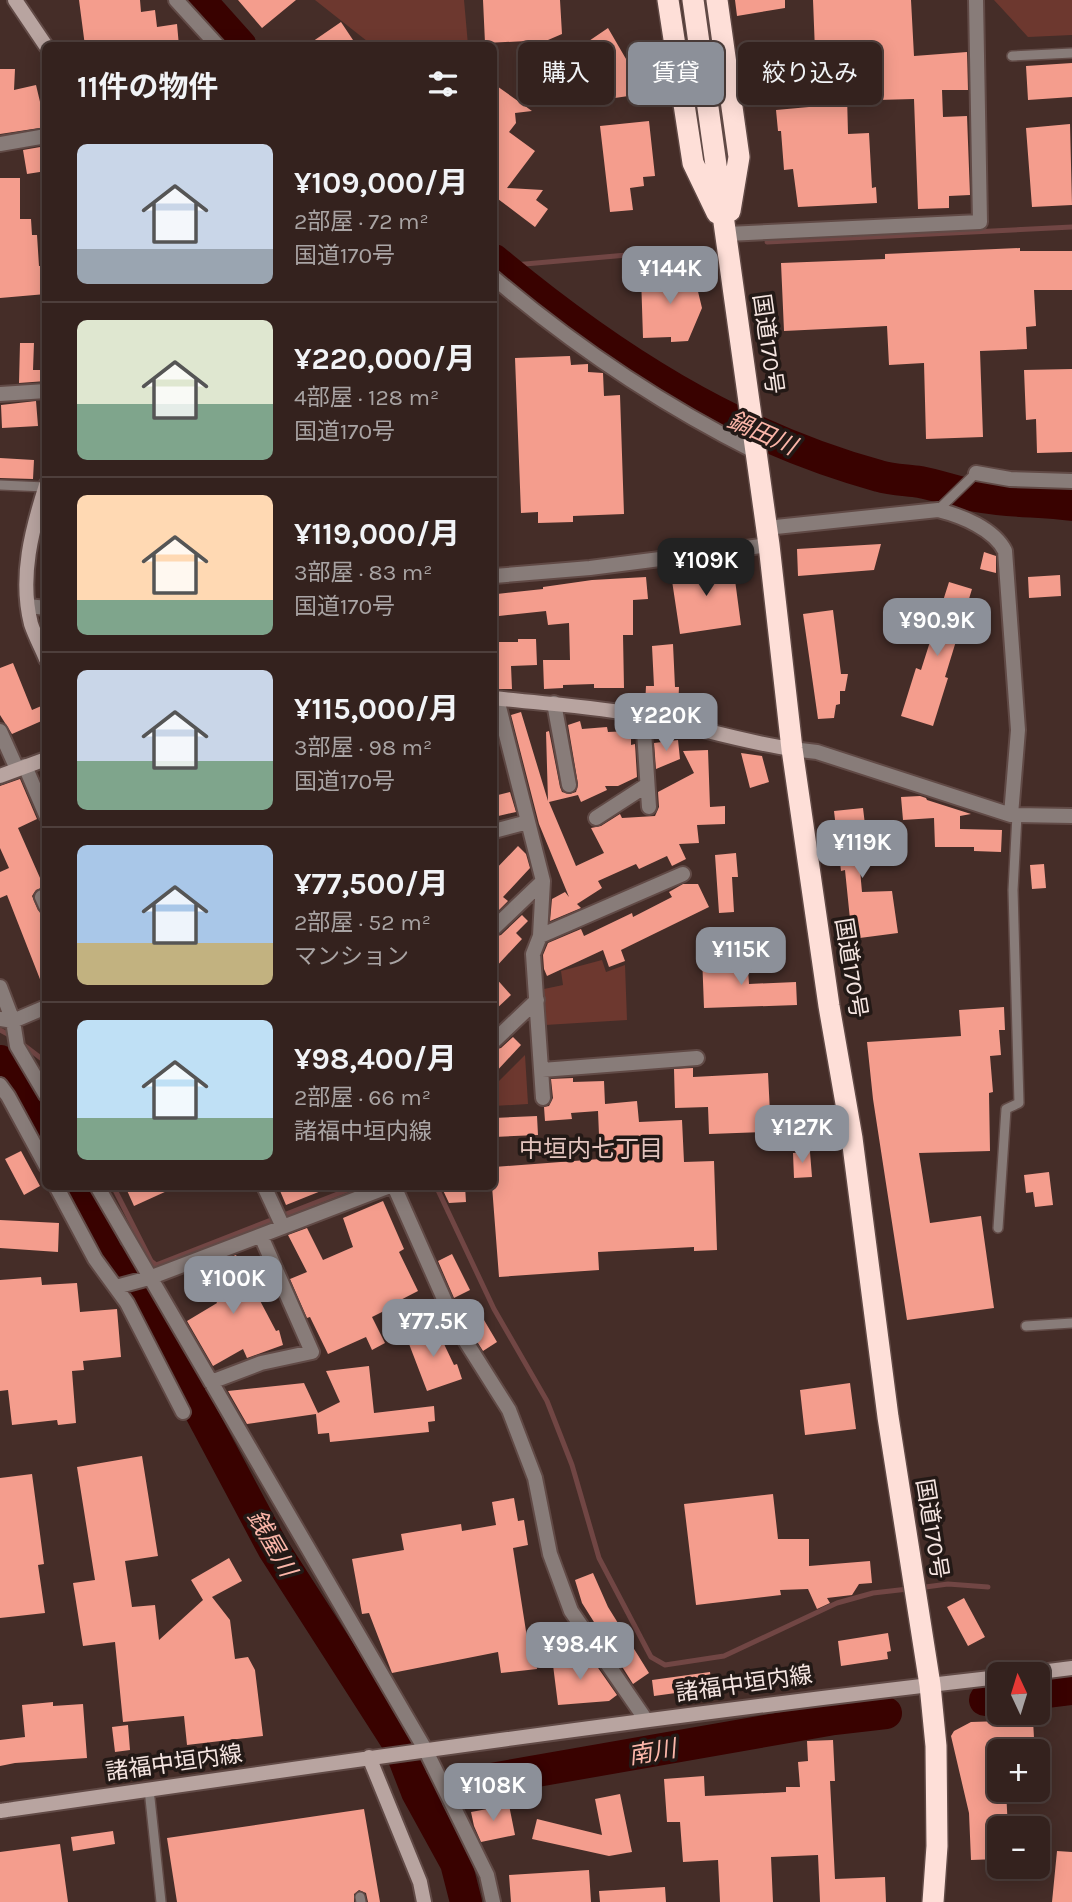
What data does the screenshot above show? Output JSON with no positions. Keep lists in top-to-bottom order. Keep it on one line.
{"streets":{"highway":["国道170号"],"street":["諸福中垣内線"]},"crossings":[["国道170号","諸福中垣内線"]],"districts":["中垣内七丁目"],"water":["鍋田川","銭屋川","南川"],"north":"top","page":{"chip":["購入","賃貸","絞り込み"],"heading":"11件の物件","list":[{"name":"¥109,000/月","note":"2部屋 · 72 m² · 国道170号"},{"name":"¥220,000/月","note":"4部屋 · 128 m² · 国道170号"},{"name":"¥119,000/月","note":"3部屋 · 83 m² · 国道170号"},{"name":"¥115,000/月","note":"3部屋 · 98 m² · 国道170号"},{"name":"¥77,500/月","note":"2部屋 · 52 m² · マンション"},{"name":"¥98,400/月","note":"2部屋 · 66 m² · 諸福中垣内線"}],"price":["¥144K","¥109K","¥90.9K","¥220K","¥119K","¥115K","¥127K","¥100K","¥77.5K","¥98.4K","¥108K"],"map_buttons":["+","−"]}}
